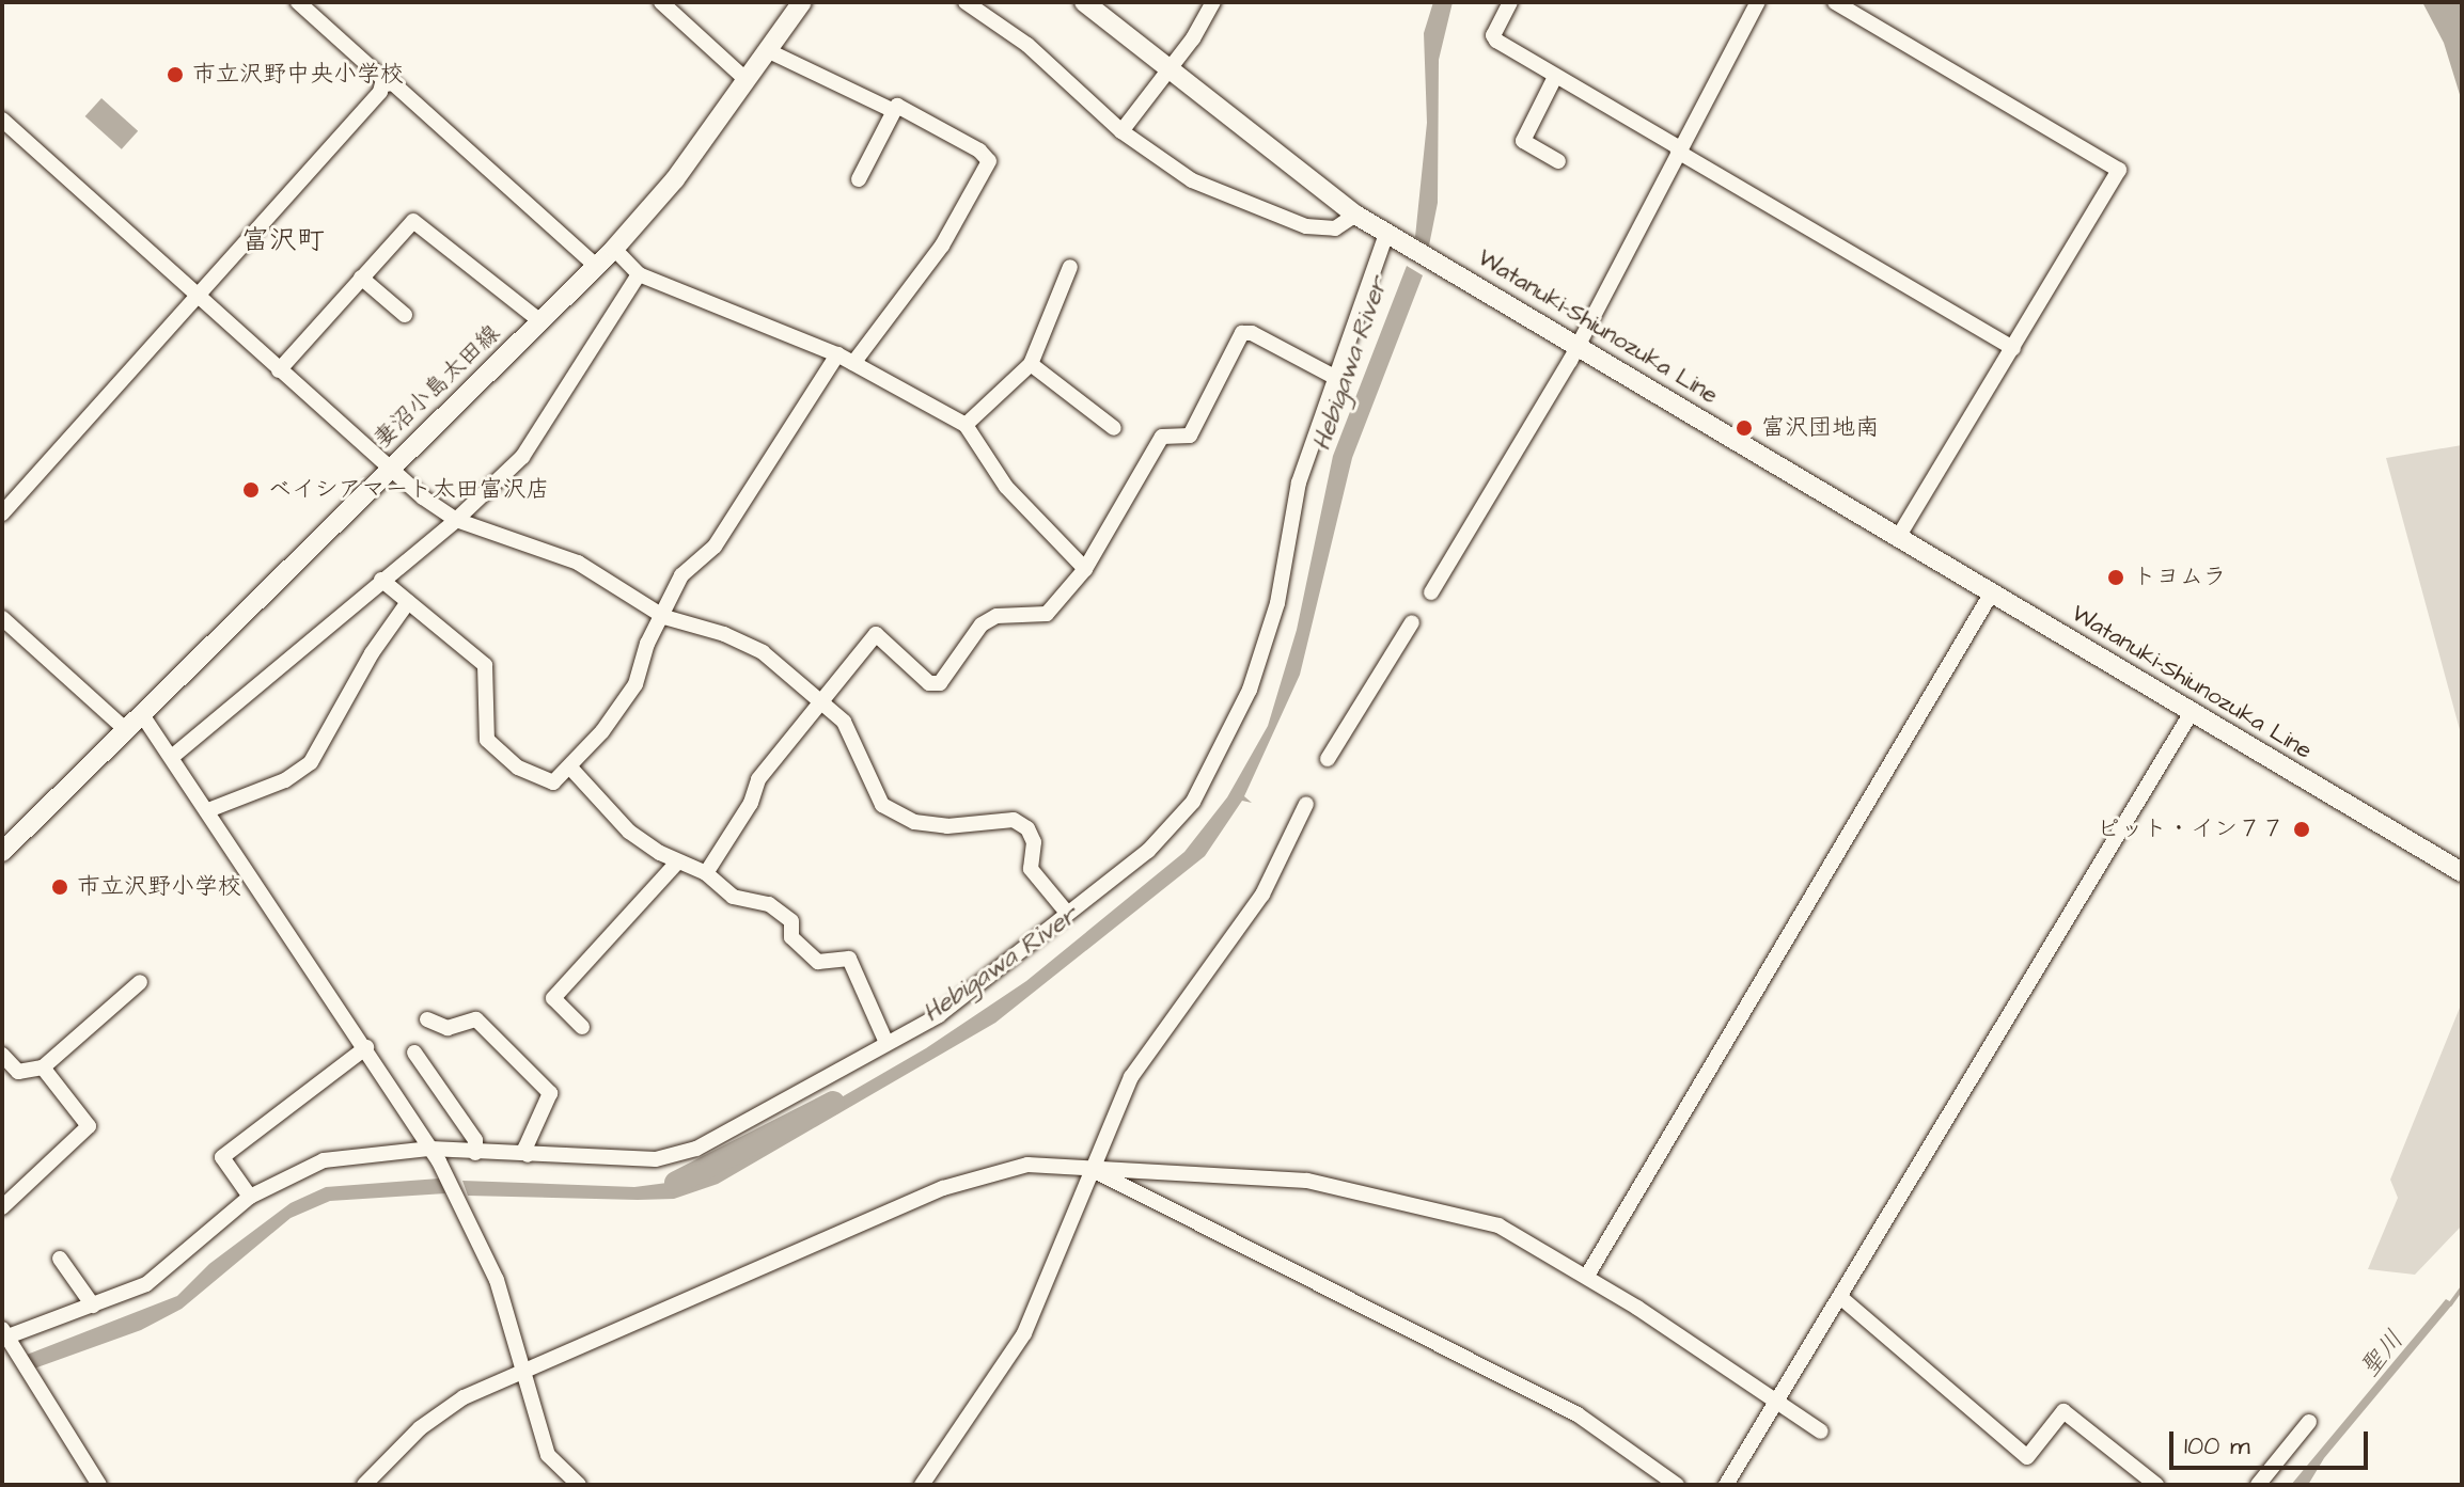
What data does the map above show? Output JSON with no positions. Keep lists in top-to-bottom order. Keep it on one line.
{"streets":{"main road":["Watanuki-Shiunozuka Line","妻沼小島太田線"]},"districts":["富沢町"],"water":["Hebigawa River","聖川"],"places":["市立沢野中央小学校","富沢団地南","ベイシアマート太田富沢店","トヨムラ","ピット・イン７７","市立沢野小学校"],"scale_bar":"100 m"}
